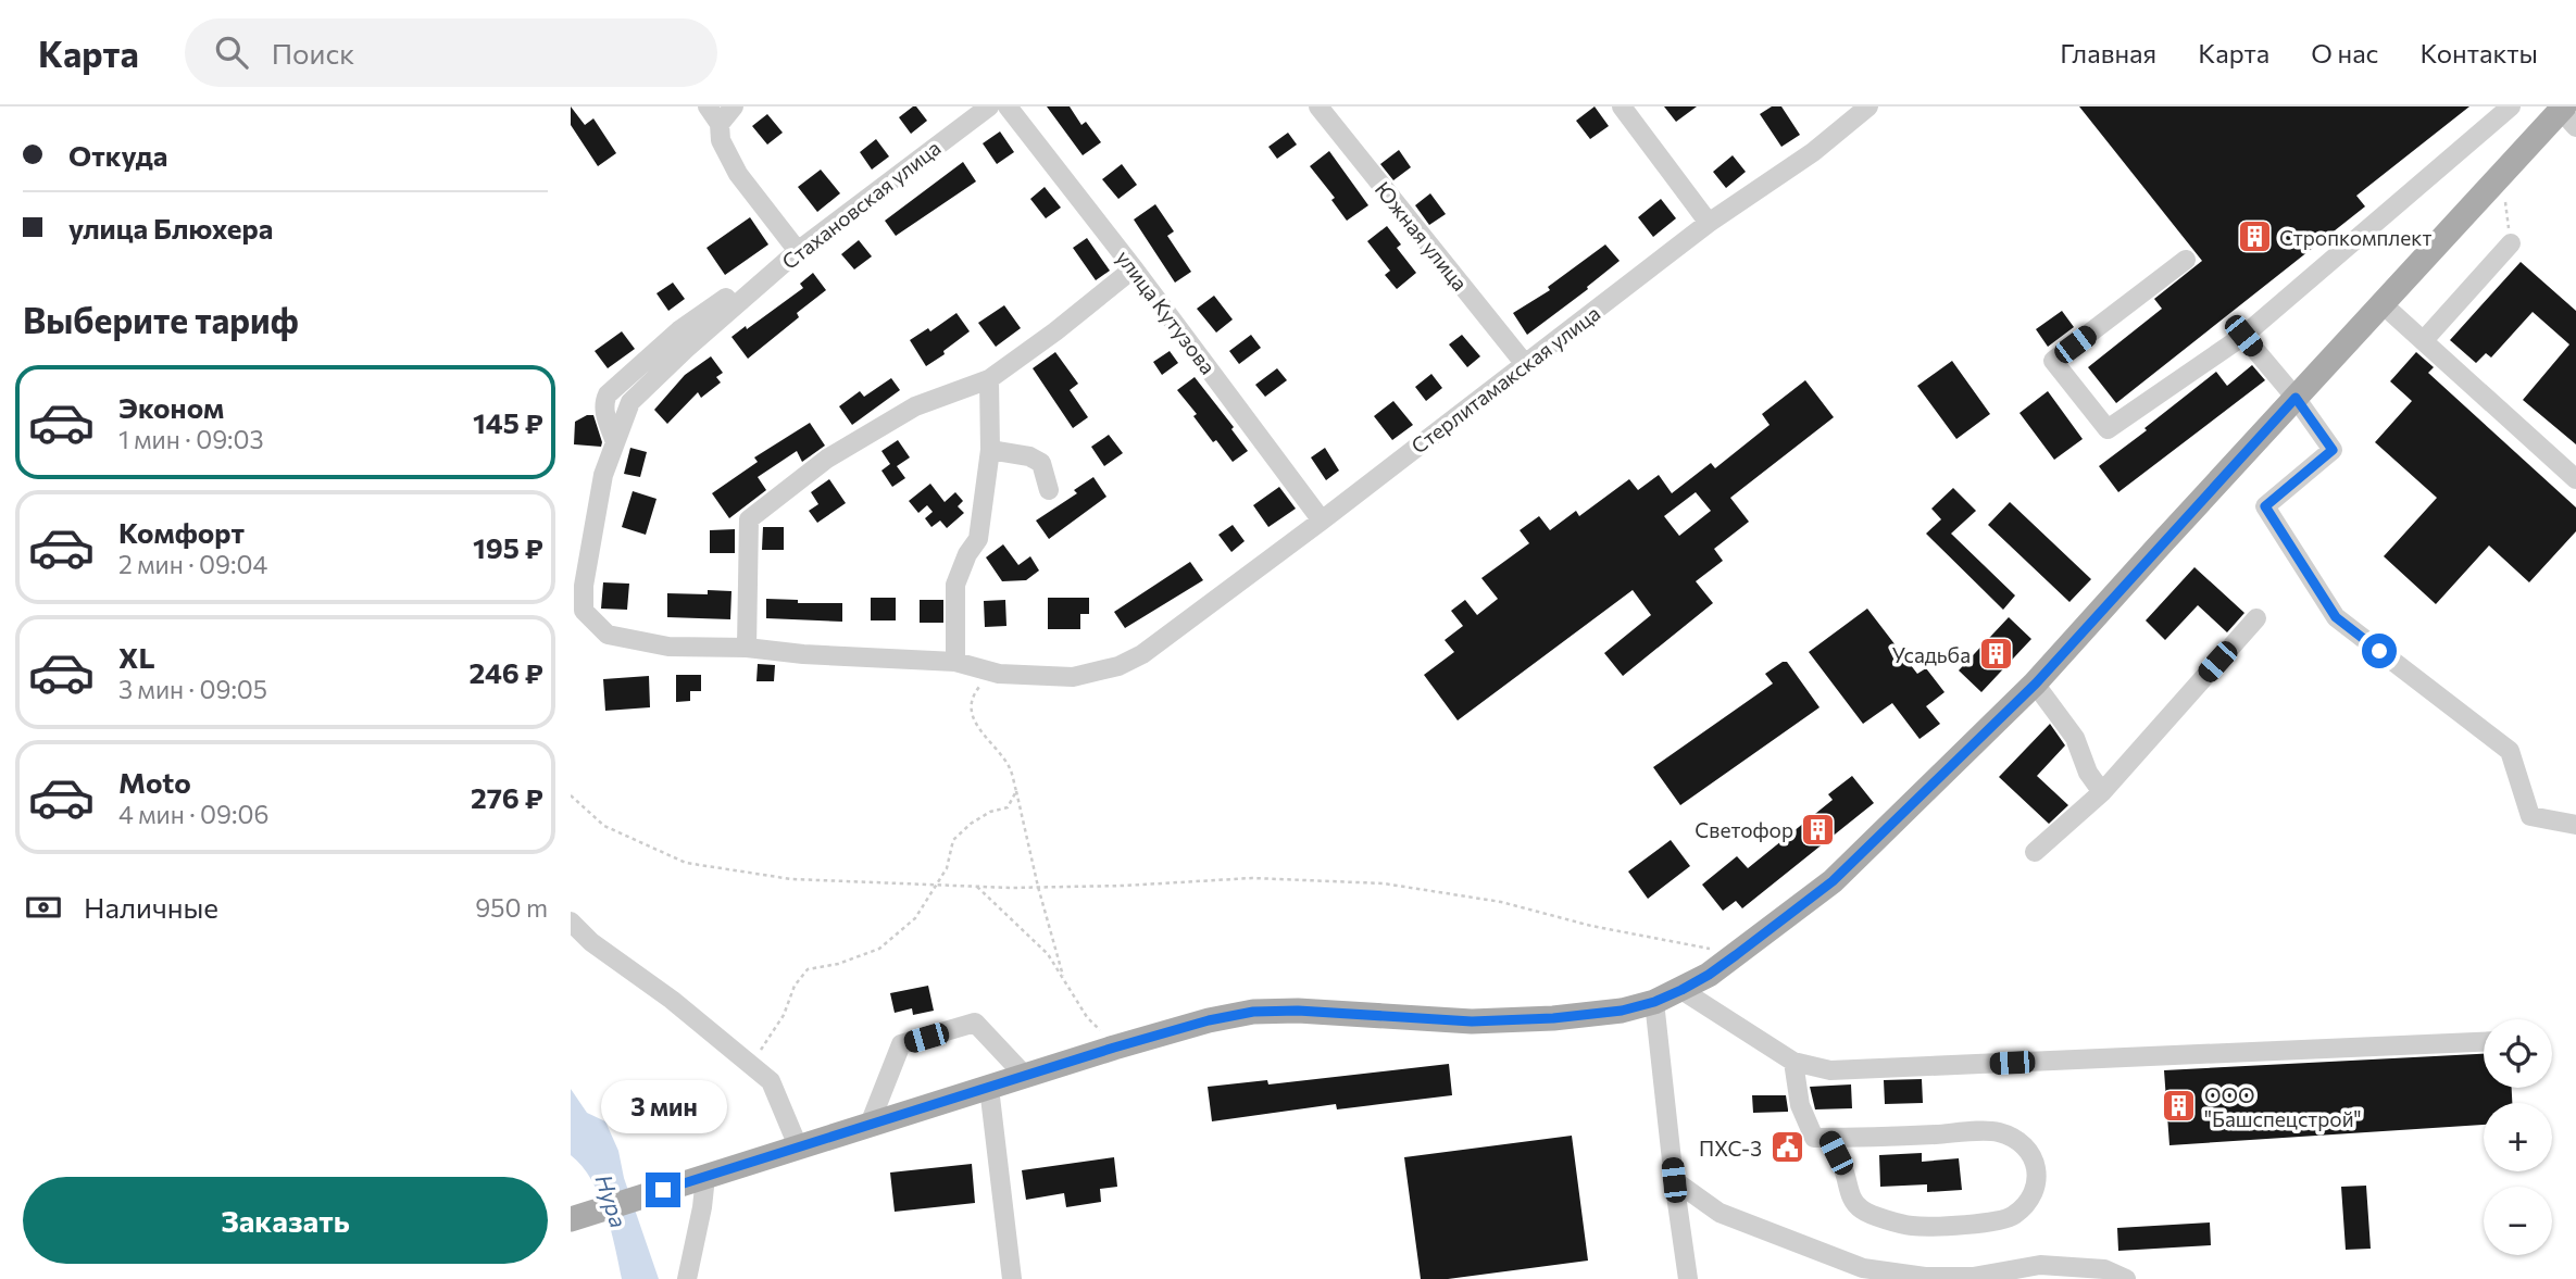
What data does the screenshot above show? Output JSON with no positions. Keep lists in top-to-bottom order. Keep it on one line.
{"streets":{"street":["Стахановская улица","Южная улица","улица Кутузова","Стерлитамакская улица"]},"crossings":[["Стахановская улица","Стерлитамакская улица"],["Южная улица","Стерлитамакская улица"],["улица Кутузова","Стерлитамакская улица"]],"water":["Нура"],"places":{"building":["Стропкомплект","Усадьба","Светофор","ООО \"Башспецстрой\""],"public building":["ПХС-3"]},"page":{"header":"Карта","search":"Поиск","nav":["Главная","Карта","О нас","Контакты"],"banner":["Откуда","улица Блюхера"],"heading":"Выберите тариф","list":[{"name":"Эконом","note":"1 мин · 09:03","value":"145 ₽"},{"name":"Комфорт","note":"2 мин · 09:04","value":"195 ₽"},{"name":"XL","note":"3 мин · 09:05","value":"246 ₽"},{"name":"Moto","note":"4 мин · 09:06","value":"276 ₽"}],"pay":["Наличные","950 m"],"map_buttons":["+","−"],"bubble":"3 мин","buttons":"Заказать"}}
